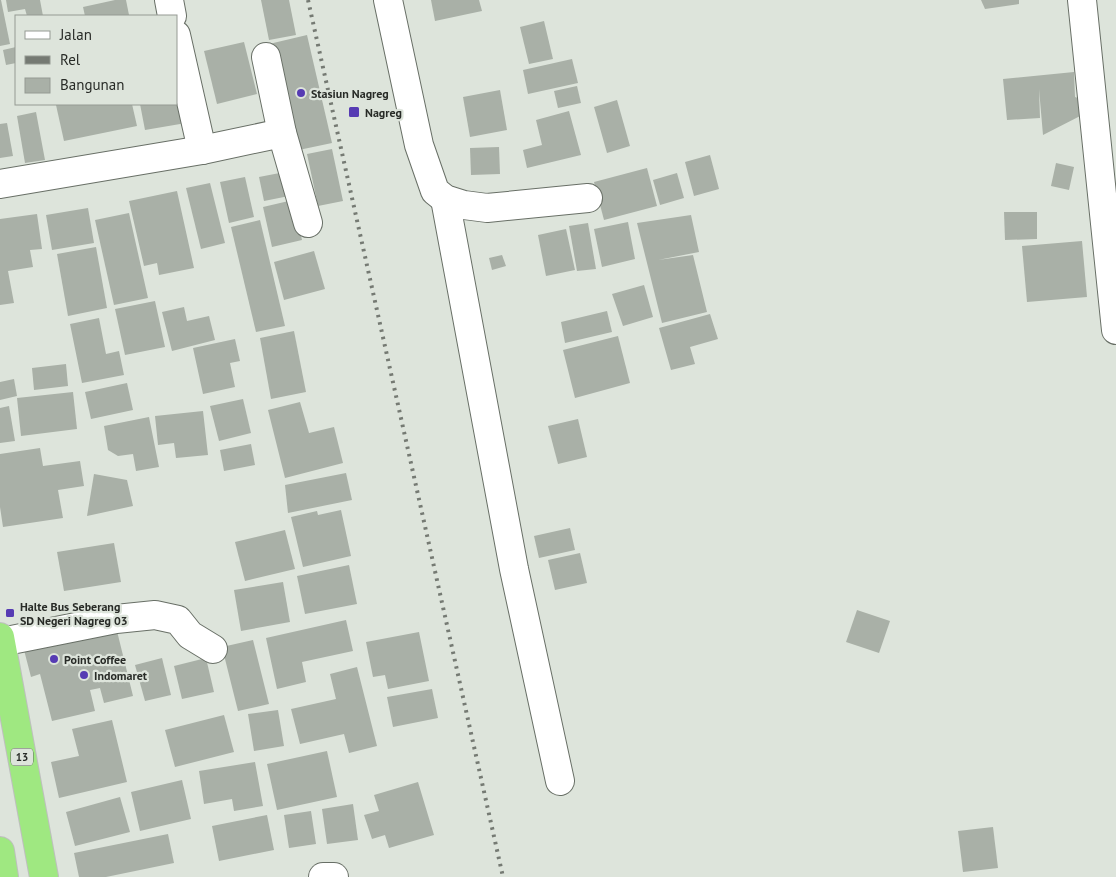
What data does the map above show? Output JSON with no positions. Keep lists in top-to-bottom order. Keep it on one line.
{"streets":{"highway":["13"]},"places":{"other":["Stasiun Nagreg","Point Coffee","Indomaret"],"transit":["Nagreg","Halte Bus Seberang SD Negeri Nagreg 03"]},"legend":["Jalan","Rel","Bangunan"]}
